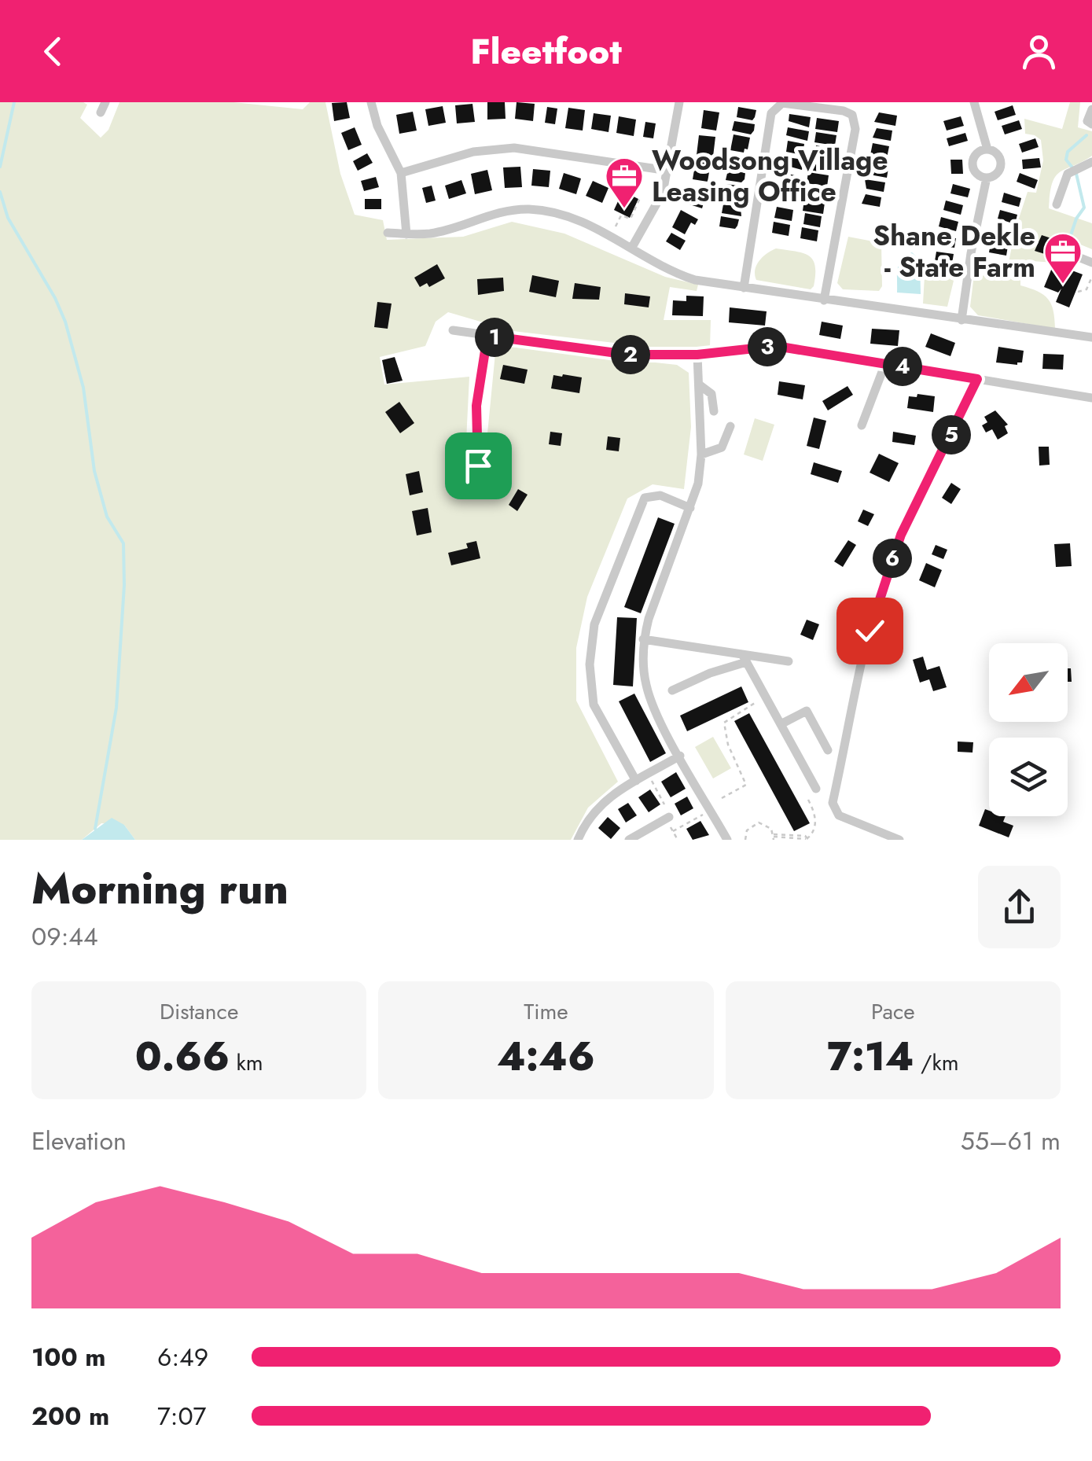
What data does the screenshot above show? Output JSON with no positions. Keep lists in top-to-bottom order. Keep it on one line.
{"places":{"office":["Woodsong Village Leasing Office","Shane Dekle - State Farm"]},"north":"bottom left","page":{"header":"Fleetfoot","pins":["1","3","2","4","5","6"],"heading":["Morning run","09:44"],"stats":[["Distance","0.66 km"],["Time","4:46"],["Pace","7:14 /km"]],"chart":["Elevation","55–61 m"],"list":[{"name":"100 m","note":"6:49"},{"name":"200 m","note":"7:07"}]}}
